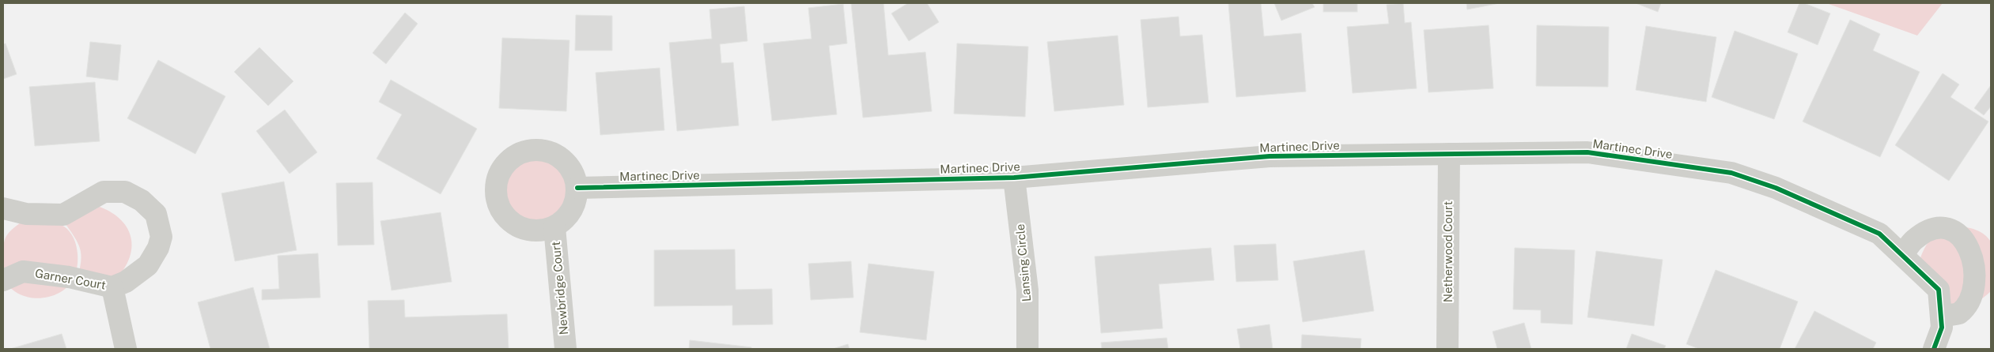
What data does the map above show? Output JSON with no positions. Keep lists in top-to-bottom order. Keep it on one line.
{"streets":{"street":["Martinec Drive","Netherwood Court","Lansing Circle","Garner Court","Newbridge Court"]},"crossings":[["Martinec Drive","Netherwood Court"],["Martinec Drive","Lansing Circle"],["Martinec Drive","Newbridge Court"]]}
